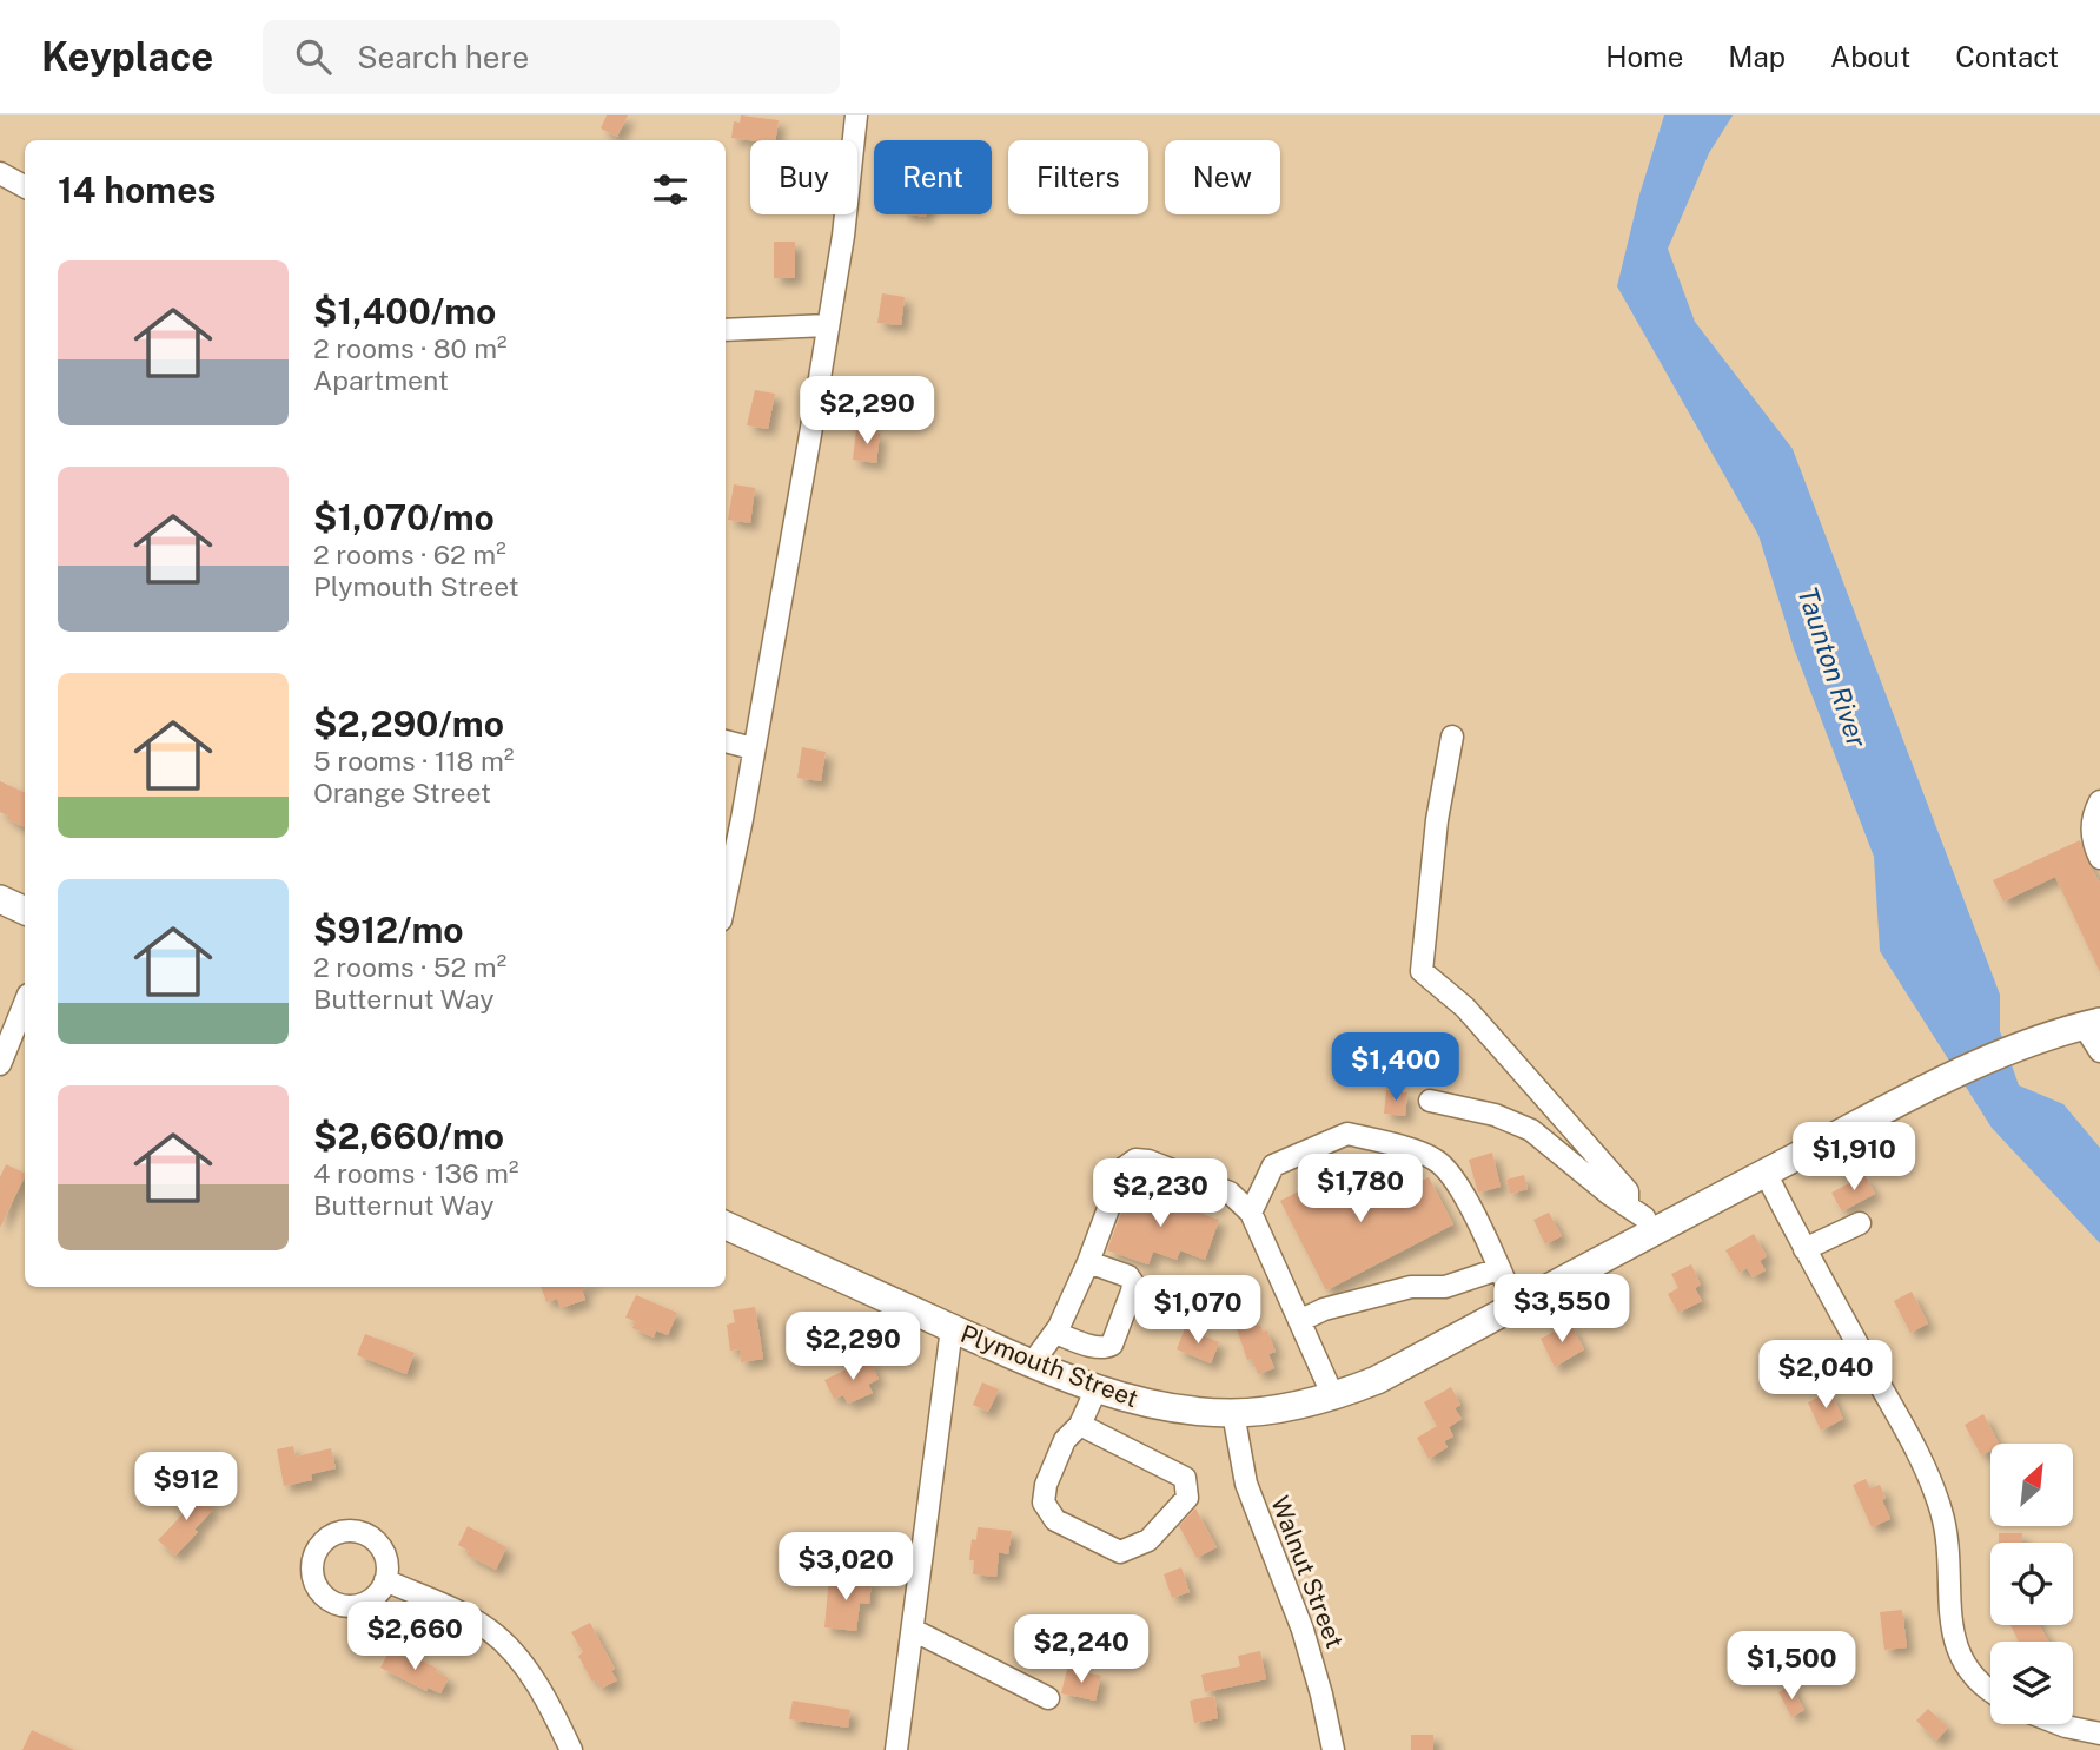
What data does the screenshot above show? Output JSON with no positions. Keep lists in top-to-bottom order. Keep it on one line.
{"streets":{"main road":["Plymouth Street"],"street":["Walnut Street"]},"crossings":[["Plymouth Street","Walnut Street"]],"water":["Taunton River"],"north":"top right","page":{"header":"Keyplace","search":"Search here","nav":["Home","Map","About","Contact"],"chip":["Buy","Rent","Filters","New"],"heading":"14 homes","list":[{"name":"$1,400/mo","note":"2 rooms · 80 m² · Apartment"},{"name":"$1,070/mo","note":"2 rooms · 62 m² · Plymouth Street"},{"name":"$2,290/mo","note":"5 rooms · 118 m² · Orange Street"},{"name":"$912/mo","note":"2 rooms · 52 m² · Butternut Way"},{"name":"$2,660/mo","note":"4 rooms · 136 m² · Butternut Way"}],"price":["$2,290","$1,400","$1,910","$1,780","$2,230","$3,550","$1,070","$2,290","$2,040","$912","$3,020","$2,660","$2,240","$1,500"]}}
